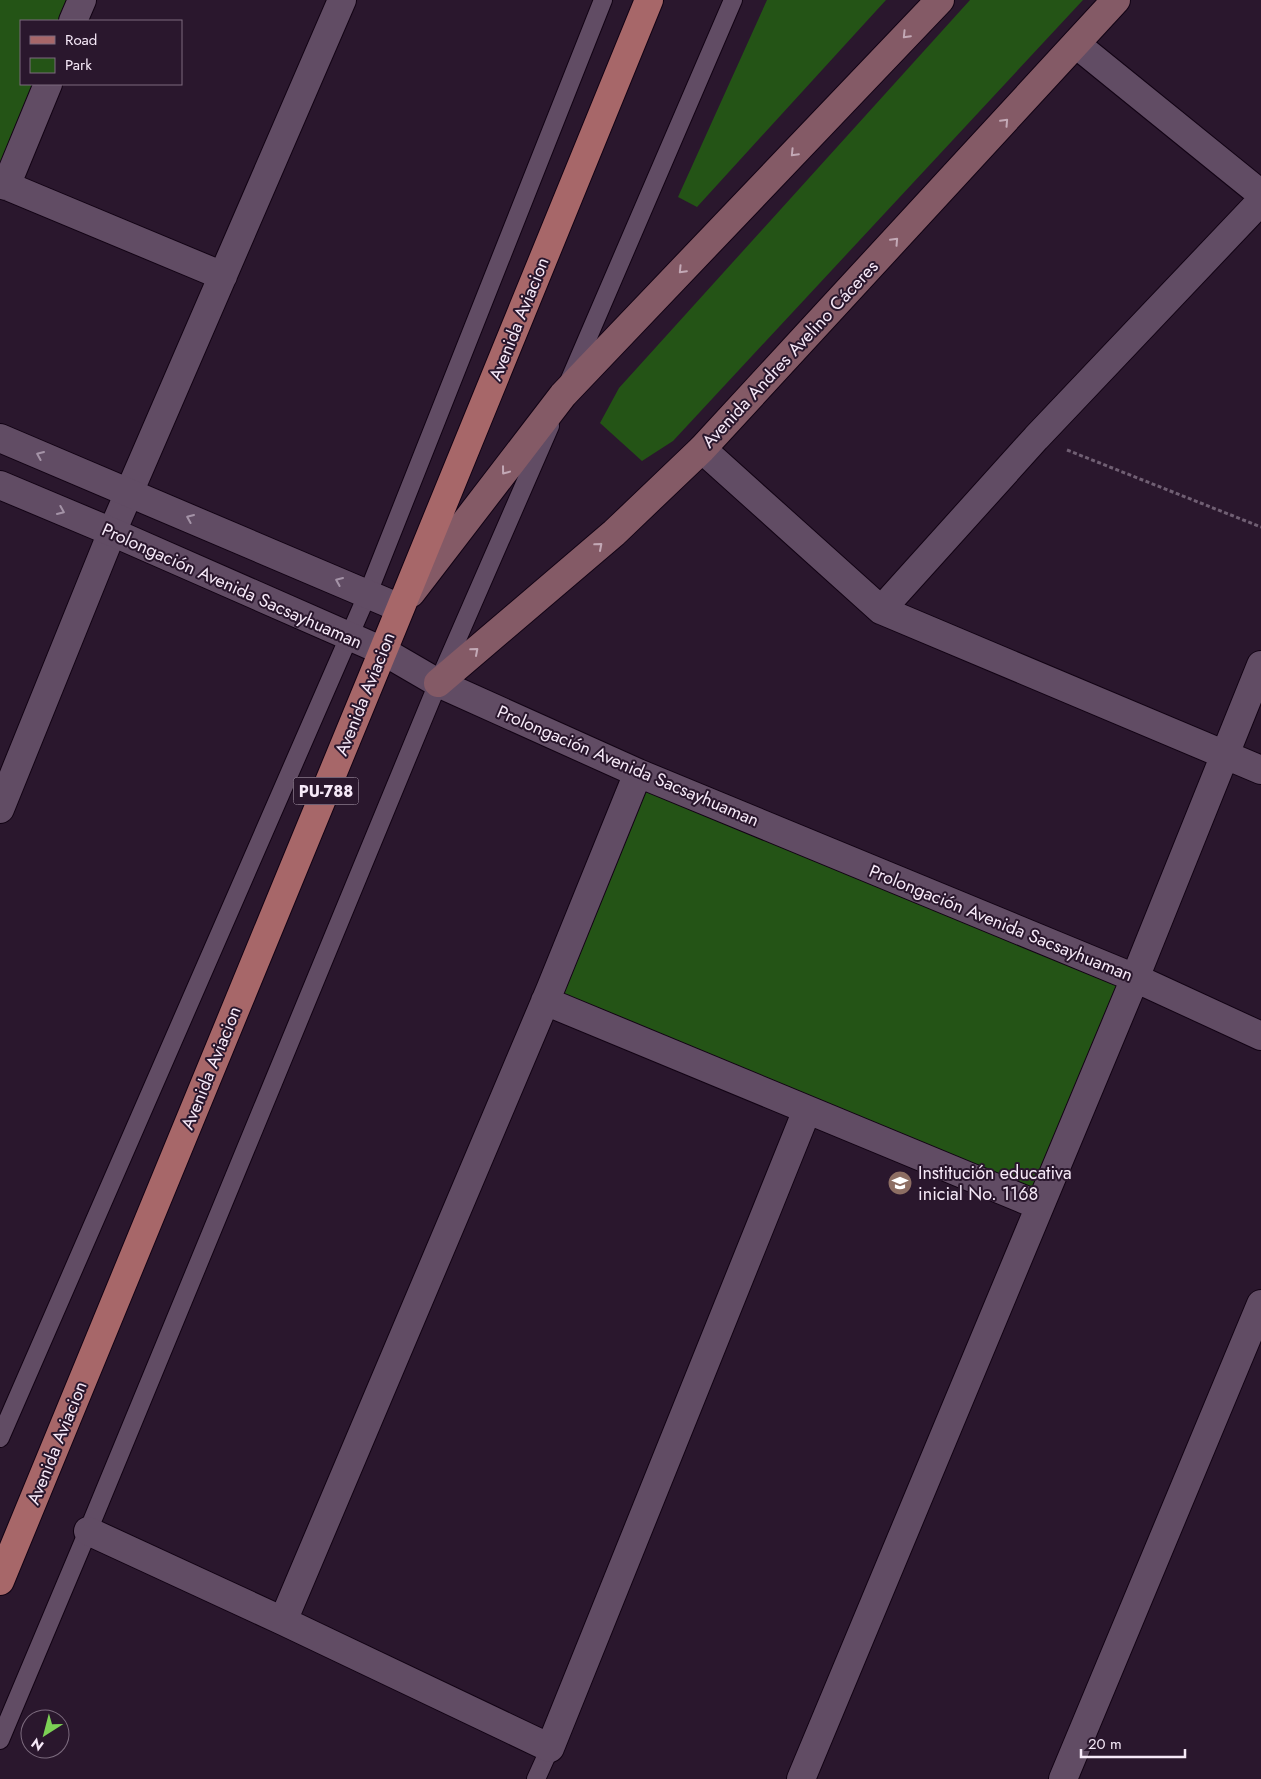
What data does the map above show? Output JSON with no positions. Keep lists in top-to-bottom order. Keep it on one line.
{"streets":{"main road":["Avenida Aviacion","Avenida Andres Avelino Cáceres","PU-788"],"street":["Prolongación Avenida Sacsayhuaman"]},"crossings":[["Avenida Aviacion","Prolongación Avenida Sacsayhuaman"],["Avenida Andres Avelino Cáceres","Prolongación Avenida Sacsayhuaman"]],"places":{"school or university":["Institución educativa inicial No. 1168"]},"legend":["Road","Park"],"scale_bar":"20 m","north":"bottom left"}
